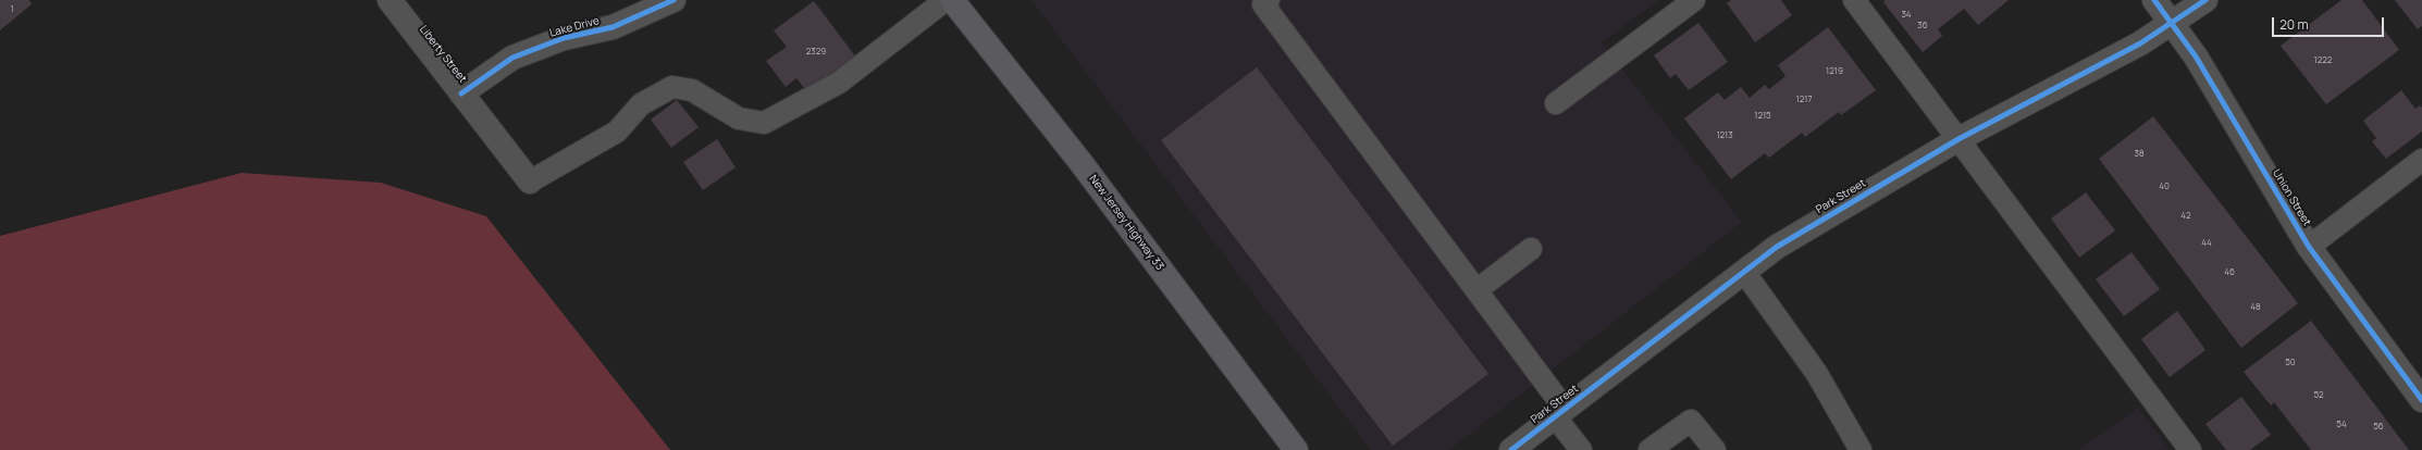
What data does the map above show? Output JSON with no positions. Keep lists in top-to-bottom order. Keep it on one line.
{"streets":{"main road":["New Jersey Highway 33"],"street":["Lake Drive","Liberty Street","Park Street","Union Street"]},"crossings":[["Lake Drive","Liberty Street"],["Park Street","Union Street"]],"house_numbers":["1","34","36","2329","1222","1219","1217","1215","1213","38","40","42","44","46","48","50","52","54","56"],"scale_bar":"20 m"}
